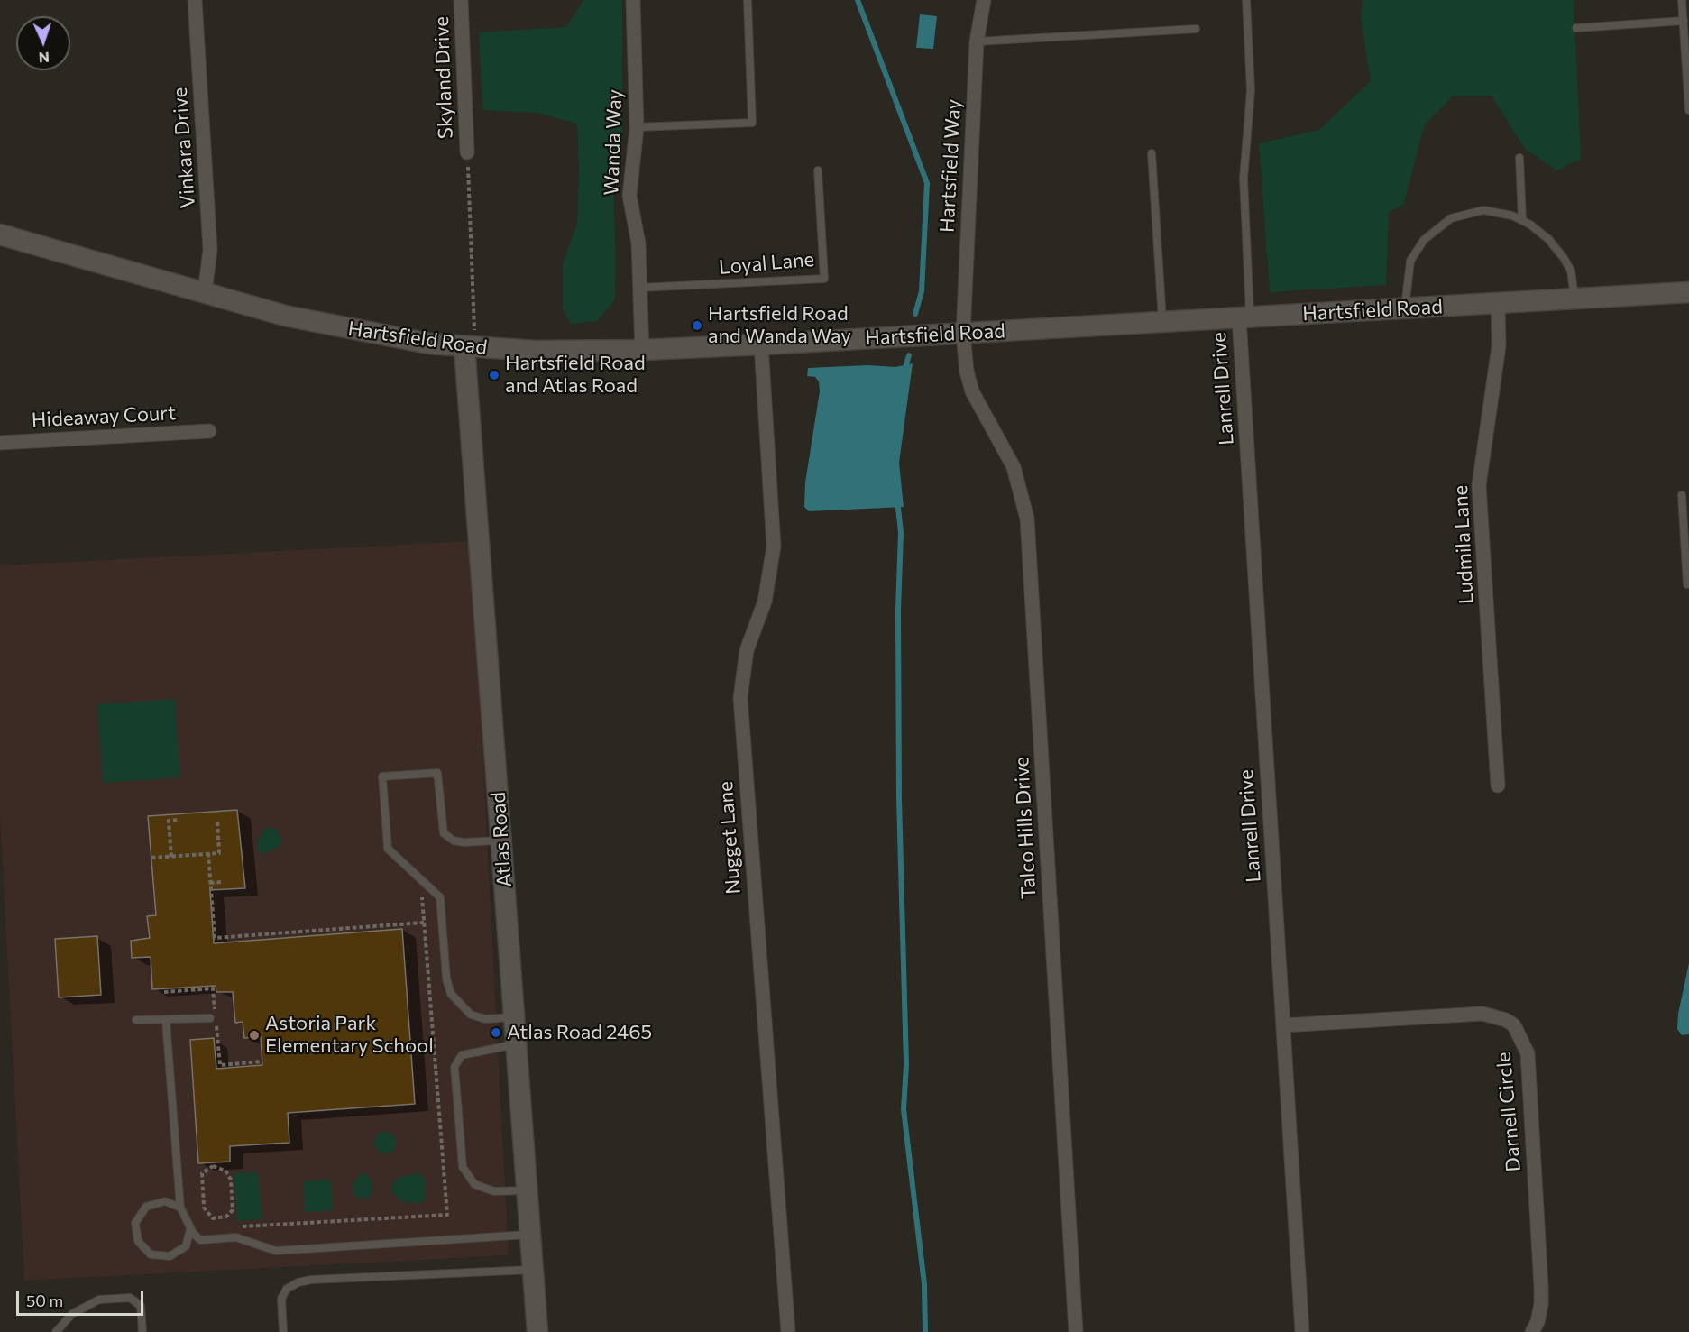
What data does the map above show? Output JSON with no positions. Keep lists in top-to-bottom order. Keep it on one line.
{"streets":{"street":["Skyland Drive","Wanda Way","Vinkara Drive","Hartsfield Way","Hartsfield Road","Lanrell Drive","Hideaway Court","Ludmila Lane","Talco Hills Drive","Nugget Lane","Atlas Road","Darnell Circle"],"lane":["Loyal Lane"]},"crossings":[["Wanda Way","Loyal Lane"],["Wanda Way","Hartsfield Road"],["Vinkara Drive","Hartsfield Road"],["Hartsfield Way","Hartsfield Road"],["Hartsfield Way","Talco Hills Drive"],["Hartsfield Road","Lanrell Drive"],["Hartsfield Road","Ludmila Lane"],["Hartsfield Road","Talco Hills Drive"],["Hartsfield Road","Nugget Lane"],["Hartsfield Road","Atlas Road"],["Lanrell Drive","Darnell Circle"]],"places":["Hartsfield Road and Wanda Way","Hartsfield Road and Atlas Road","Atlas Road 2465","Astoria Park Elementary School"],"scale_bar":"50 m","north":"bottom"}
